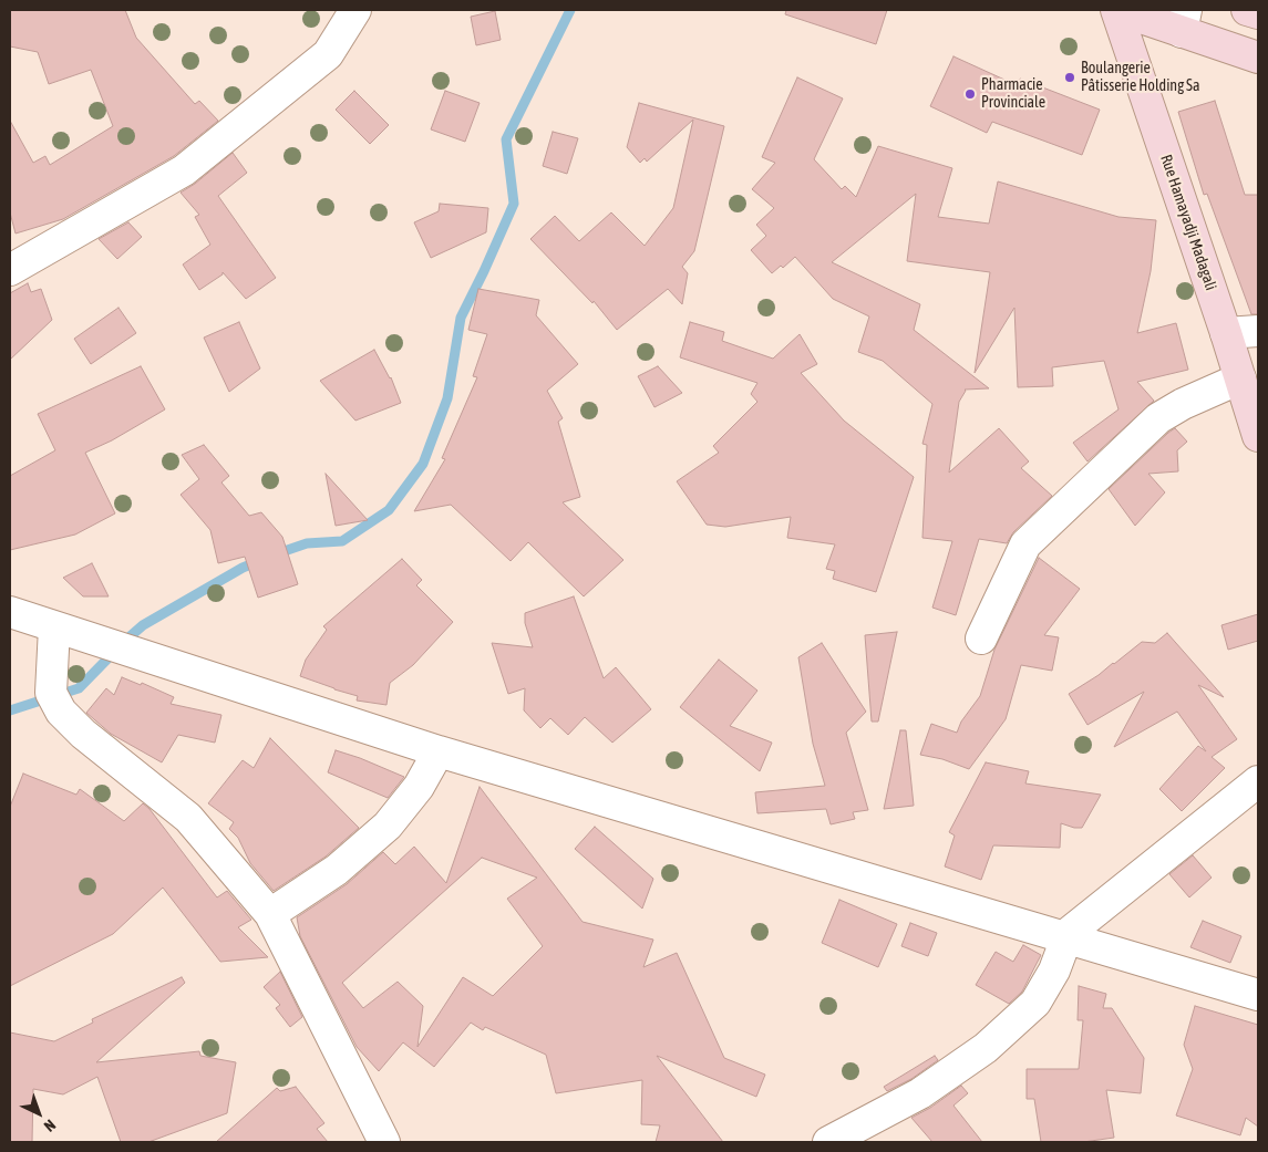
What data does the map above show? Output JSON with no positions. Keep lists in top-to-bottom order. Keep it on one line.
{"streets":{"street":["Rue Hamayadji Madagali"]},"places":["Boulangerie Pâtisserie Holding Sa","Pharmacie Provinciale"],"north":"bottom right"}
